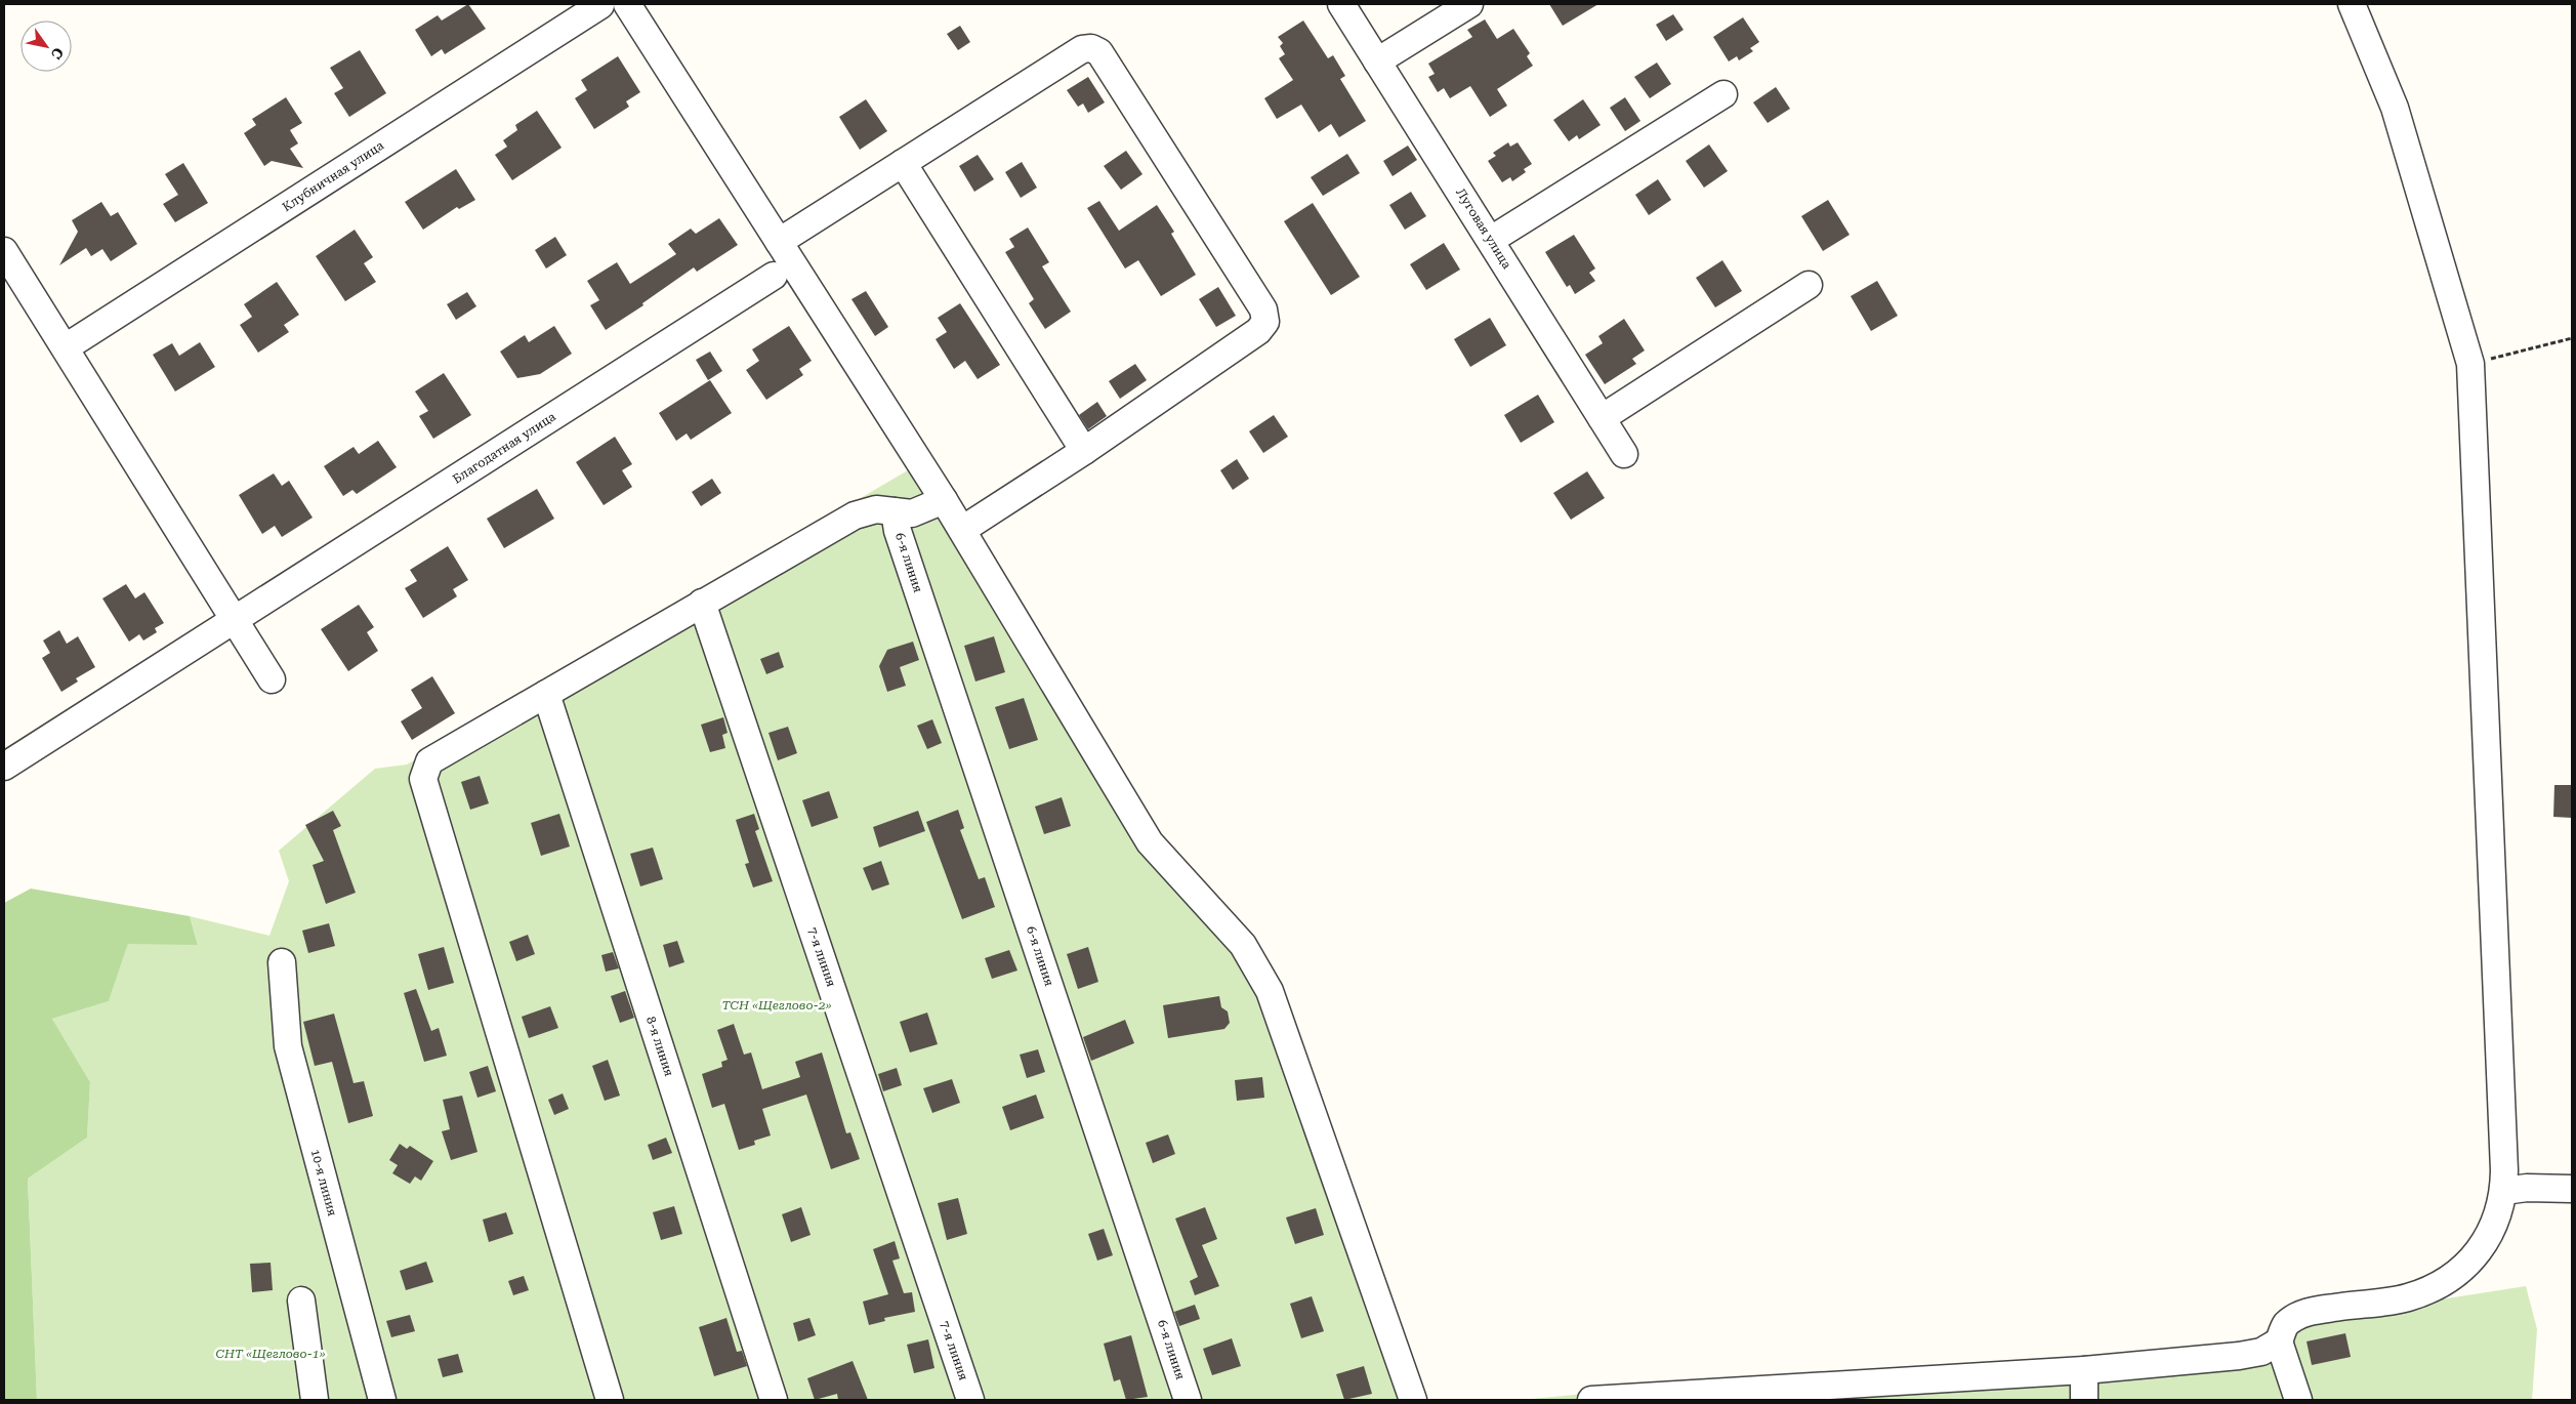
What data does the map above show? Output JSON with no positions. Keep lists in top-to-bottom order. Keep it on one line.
{"streets":{"street":["Клубничная улица","Луговая улица","Благодатная улица","6-я линия","7-я линия","8-я линия","10-я линия"]},"parks":["ТСН «Щеглово-2»","СНТ «Щеглово-1»"],"north":"bottom right"}
